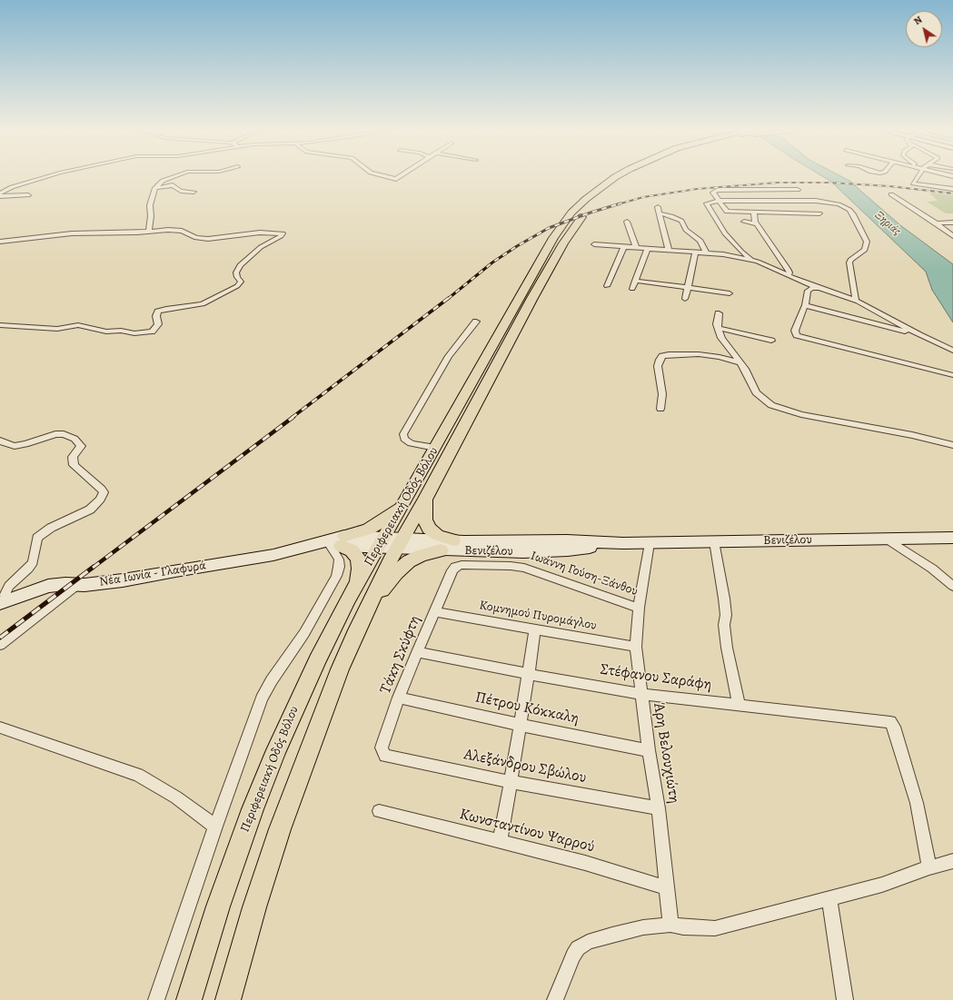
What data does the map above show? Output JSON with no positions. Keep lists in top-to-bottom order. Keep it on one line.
{"streets":{"main road":["Περιφερειακή Οδός Βόλου","Βενιζέλου","Νέα Ιωνία - Γλαφυρά"],"street":["Ιωάννη Γούση-Ξάνθου","Κομνημού Πυρομάγλου","Τάκη Σκύφτη","Στέφανου Σαράφη","Πέτρου Κόκκαλη","Άρη Βελουχιώτη","Αλεξάνδρου Σβώλου","Κωνσταντίνου Ψαρρού"]},"crossings":[["Περιφερειακή Οδός Βόλου","Βενιζέλου"],["Περιφερειακή Οδός Βόλου","Νέα Ιωνία - Γλαφυρά"],["Βενιζέλου","Νέα Ιωνία - Γλαφυρά"],["Βενιζέλου","Άρη Βελουχιώτη"],["Ιωάννη Γούση-Ξάνθου","Τάκη Σκύφτη"],["Ιωάννη Γούση-Ξάνθου","Άρη Βελουχιώτη"],["Κομνημού Πυρομάγλου","Τάκη Σκύφτη"],["Κομνημού Πυρομάγλου","Άρη Βελουχιώτη"],["Τάκη Σκύφτη","Στέφανου Σαράφη"],["Τάκη Σκύφτη","Πέτρου Κόκκαλη"],["Τάκη Σκύφτη","Αλεξάνδρου Σβώλου"],["Στέφανου Σαράφη","Άρη Βελουχιώτη"],["Πέτρου Κόκκαλη","Άρη Βελουχιώτη"],["Άρη Βελουχιώτη","Αλεξάνδρου Σβώλου"],["Άρη Βελουχιώτη","Κωνσταντίνου Ψαρρού"]],"water":["Ξηριάς"],"north":"top left"}
